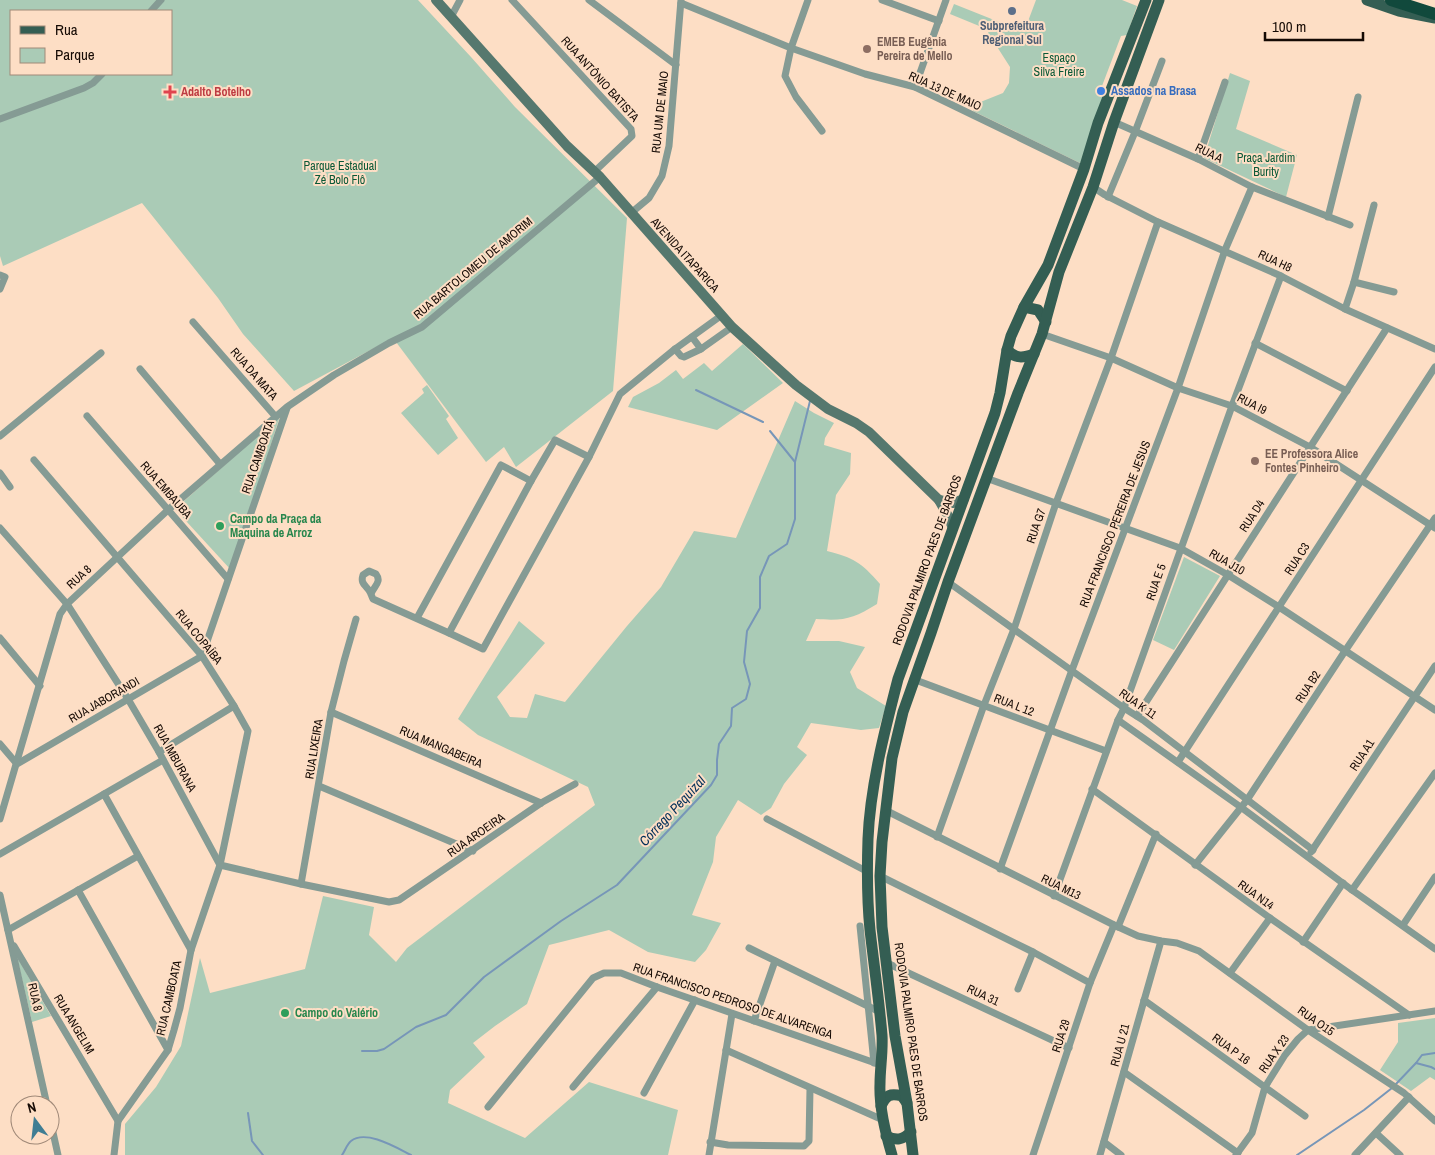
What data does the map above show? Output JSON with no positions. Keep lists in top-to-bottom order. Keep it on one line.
{"streets":{"main road":["RODOVIA PALMIRO PAES DE BARROS"],"street":["RUA ANTÔNIO BATISTA","RUA 13 DE MAIO","RUA UM DE MAIO","RUA A","AVENIDA ITAPARICA","RUA H8","RUA BARTOLOMEU DE AMORIM","RUA DA MATA","RUA I9","RUA CAMBOATÁ","RUA EMBAUBA","RUA D4","RUA FRANCISCO PEREIRA DE JESUS","RUA G7","RUA C3","RUA J10","RUA 8","RUA E 5","RUA COPAÍBA","RUA B2","RUA JABORANDI","RUA K 11","RUA L 12","RUA MANGABEIRA","RUA LIXEIRA","RUA A1","RUA IMBURANA","RUA AROEIRA","RUA M13","RUA N14","RUA 31","RUA CAMBOATA","RUA FRANCISCO PEDROSO DE ALVARENGA","RUA O15","RUA ANGELIM","RUA 29","RUA U 21","RUA P 16","RUA X 23"]},"crossings":[["RUA ANTÔNIO BATISTA","AVENIDA ITAPARICA"],["RUA ANTÔNIO BATISTA","RUA BARTOLOMEU DE AMORIM"],["RUA 13 DE MAIO","RUA UM DE MAIO"],["RUA 13 DE MAIO","RODOVIA PALMIRO PAES DE BARROS"],["RUA UM DE MAIO","AVENIDA ITAPARICA"],["RUA A","RUA FRANCISCO PEREIRA DE JESUS"],["RUA A","RODOVIA PALMIRO PAES DE BARROS"],["AVENIDA ITAPARICA","RUA BARTOLOMEU DE AMORIM"],["AVENIDA ITAPARICA","RODOVIA PALMIRO PAES DE BARROS"],["RUA H8","RUA D4"],["RUA H8","RUA FRANCISCO PEREIRA DE JESUS"],["RUA H8","RUA G7"],["RUA H8","RODOVIA PALMIRO PAES DE BARROS"],["RUA H8","RUA E 5"],["RUA BARTOLOMEU DE AMORIM","RUA DA MATA"],["RUA DA MATA","RUA CAMBOATÁ"],["RUA DA MATA","RUA 8"],["RUA I9","RUA D4"],["RUA I9","RUA FRANCISCO PEREIRA DE JESUS"],["RUA I9","RUA G7"],["RUA I9","RUA C3"],["RUA I9","RODOVIA PALMIRO PAES DE BARROS"],["RUA I9","RUA E 5"],["RUA I9","RUA B2"],["RUA CAMBOATÁ","RUA EMBAUBA"],["RUA CAMBOATÁ","RUA COPAÍBA"],["RUA CAMBOATÁ","RUA JABORANDI"],["RUA EMBAUBA","RUA 8"],["RUA D4","RUA J10"],["RUA D4","RUA K 11"],["RUA FRANCISCO PEREIRA DE JESUS","RUA J10"],["RUA FRANCISCO PEREIRA DE JESUS","RUA K 11"],["RUA FRANCISCO PEREIRA DE JESUS","RUA L 12"],["RUA FRANCISCO PEREIRA DE JESUS","RUA M13"],["RUA G7","RUA J10"],["RUA G7","RUA K 11"],["RUA G7","RUA L 12"],["RUA G7","RUA M13"],["RUA C3","RUA J10"],["RUA C3","RUA K 11"],["RODOVIA PALMIRO PAES DE BARROS","RUA J10"],["RODOVIA PALMIRO PAES DE BARROS","RUA K 11"],["RODOVIA PALMIRO PAES DE BARROS","RUA L 12"],["RODOVIA PALMIRO PAES DE BARROS","RUA M13"],["RODOVIA PALMIRO PAES DE BARROS","RUA 31"],["RODOVIA PALMIRO PAES DE BARROS","RUA FRANCISCO PEDROSO DE ALVARENGA"],["RUA J10","RUA E 5"],["RUA J10","RUA B2"],["RUA J10","RUA A1"],["RUA 8","RUA COPAÍBA"],["RUA 8","RUA JABORANDI"],["RUA 8","RUA IMBURANA"],["RUA 8","RUA ANGELIM"],["RUA E 5","RUA K 11"],["RUA E 5","RUA L 12"],["RUA E 5","RUA M13"],["RUA E 5","RUA N14"],["RUA COPAÍBA","RUA JABORANDI"],["RUA COPAÍBA","RUA IMBURANA"],["RUA COPAÍBA","RUA CAMBOATA"],["RUA B2","RUA K 11"],["RUA B2","RUA N14"],["RUA JABORANDI","RUA IMBURANA"],["RUA K 11","RUA A1"],["RUA MANGABEIRA","RUA LIXEIRA"],["RUA MANGABEIRA","RUA AROEIRA"],["RUA LIXEIRA","RUA AROEIRA"],["RUA IMBURANA","RUA CAMBOATA"],["RUA M13","RUA O15"],["RUA M13","RUA 29"],["RUA M13","RUA U 21"],["RUA N14","RUA 29"],["RUA N14","RUA X 23"],["RUA 31","RUA 29"],["RUA CAMBOATA","RUA ANGELIM"],["RUA O15","RUA X 23"],["RUA U 21","RUA P 16"],["RUA P 16","RUA X 23"]],"water":["Córrego Pequizal"],"parks":["Espaço Silva Freire","Praça Jardim Burity","Parque Estadual Zé Bolo Flô"],"places":{"other":["Subprefeitura Regional Sul","EMEB Eugênia Pereira de Mello","Assados na Brasa","EE Professora Alice Fontes Pinheiro","Campo da Praça da Maquina de Arroz","Campo do Valério"],"health":["Adalto Botelho"]},"legend":["Rua","Parque"],"scale_bar":"100 m","north":"top"}
